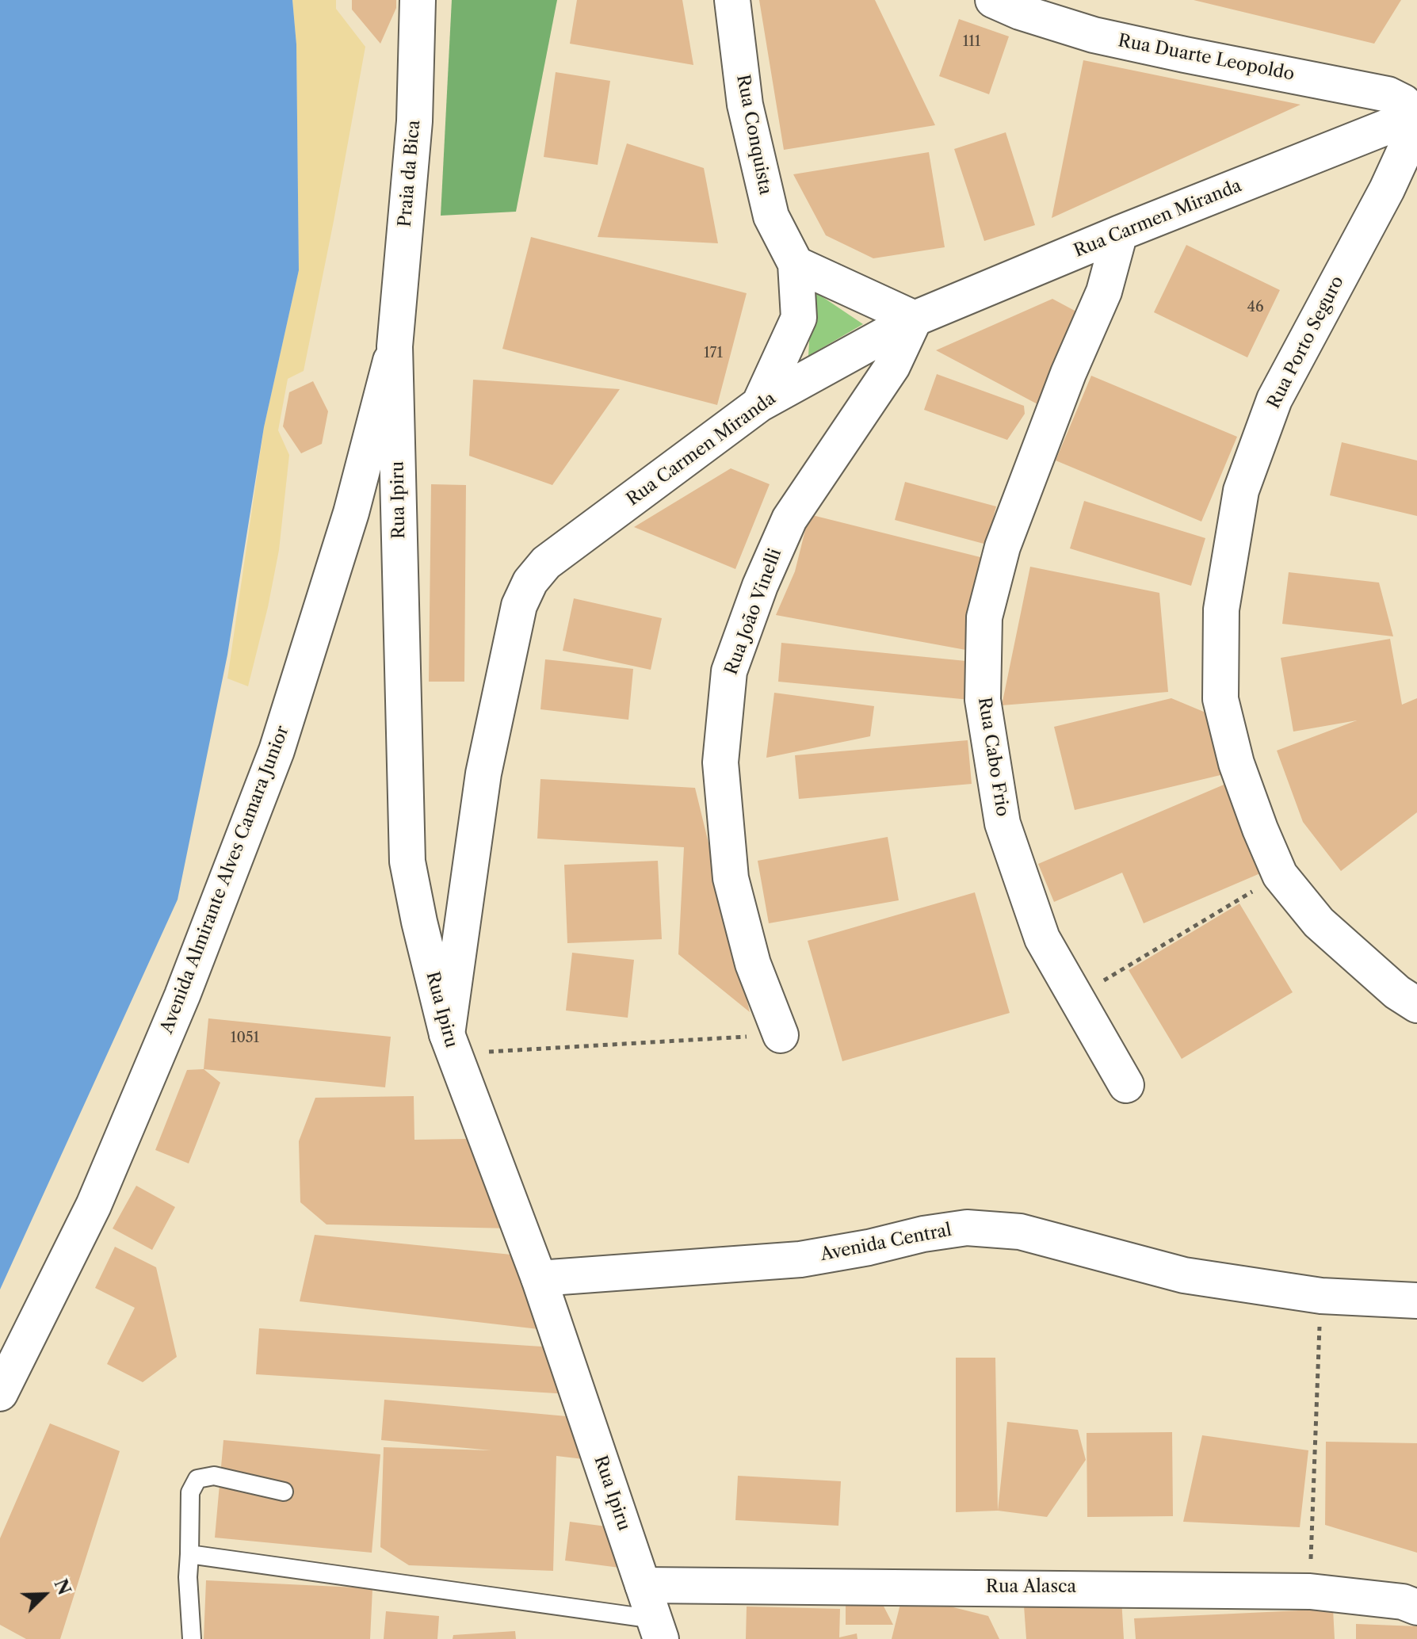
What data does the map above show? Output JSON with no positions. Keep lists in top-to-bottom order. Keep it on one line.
{"streets":{"street":["Rua Duarte Leopoldo","Rua Conquista","Praia da Bica","Rua Carmen Miranda","Rua Porto Seguro","Rua Ipiru","Rua João Vinelli","Rua Cabo Frio","Avenida Almirante Alves Camara Junior","Avenida Central","Rua Alasca"]},"crossings":[["Rua Duarte Leopoldo","Rua Carmen Miranda"],["Rua Duarte Leopoldo","Rua Porto Seguro"],["Praia da Bica","Rua Ipiru"],["Praia da Bica","Avenida Almirante Alves Camara Junior"],["Rua Carmen Miranda","Rua Porto Seguro"],["Rua Carmen Miranda","Rua Ipiru"],["Rua Carmen Miranda","Rua João Vinelli"],["Rua Carmen Miranda","Rua Cabo Frio"],["Rua Ipiru","Avenida Almirante Alves Camara Junior"],["Rua Ipiru","Avenida Central"],["Rua Ipiru","Rua Alasca"]],"house_numbers":["111","46","171","1051"],"north":"top right"}
